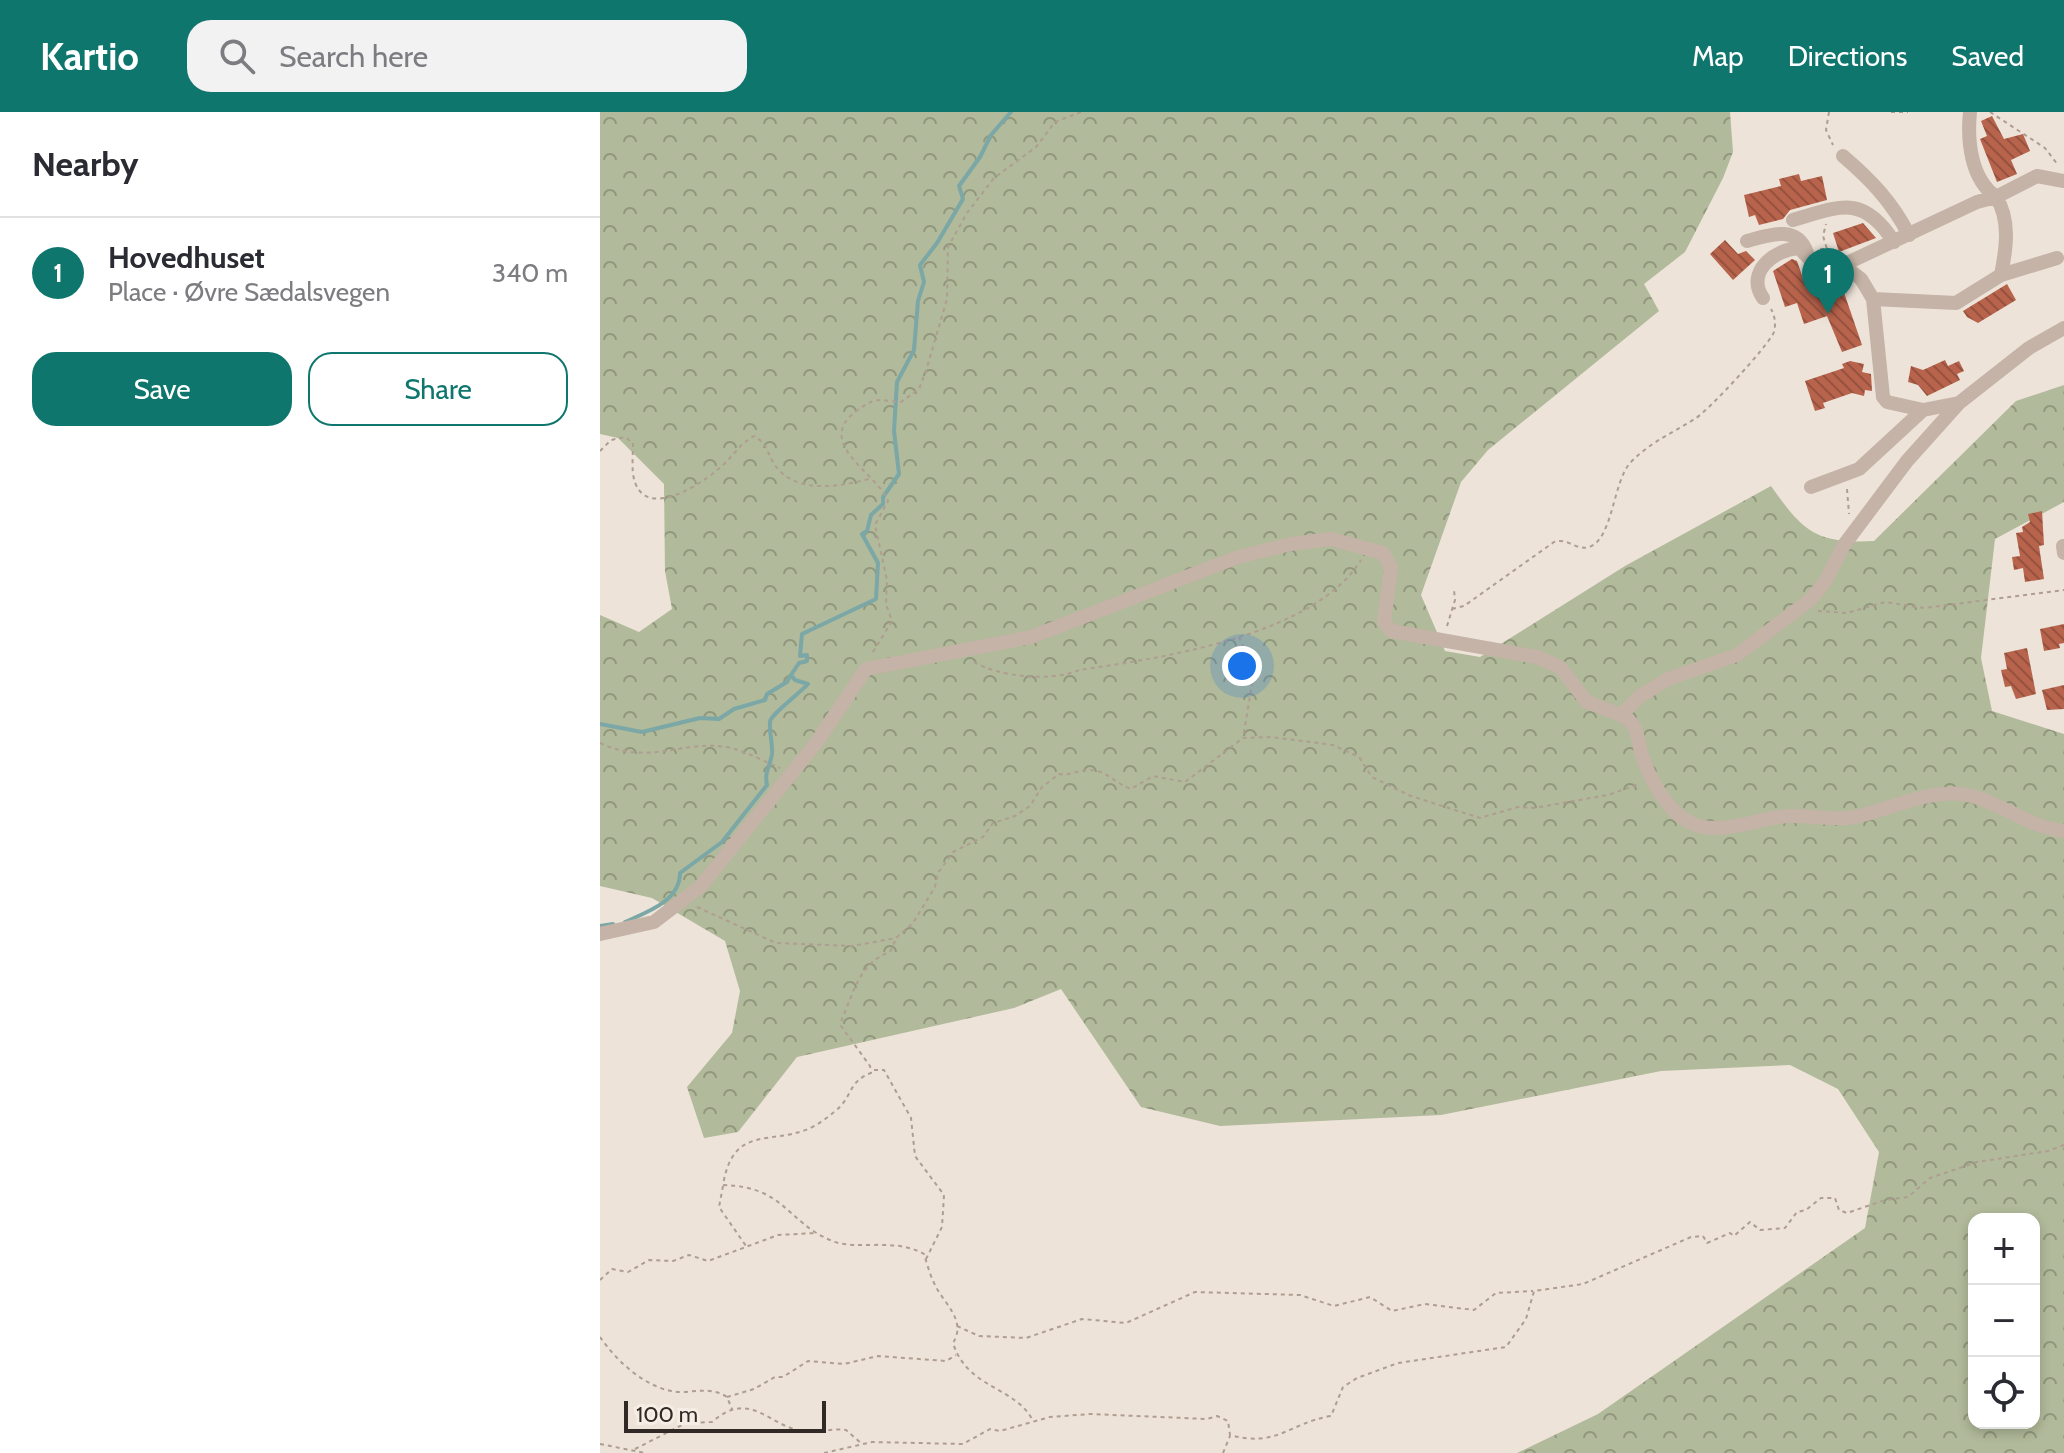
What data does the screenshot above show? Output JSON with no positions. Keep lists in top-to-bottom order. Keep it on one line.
{"scale_bar":"100 m","page":{"header":"Kartio","search":"Search here","nav":["Map","Directions","Saved"],"heading":"Nearby","list":[{"mark":"1","name":"Hovedhuset","note":"Place · Øvre Sædalsvegen","value":"340 m"}],"pins":"1","buttons":["Save","Share"],"map_buttons":["+","−"],"scale":"100 m"}}
